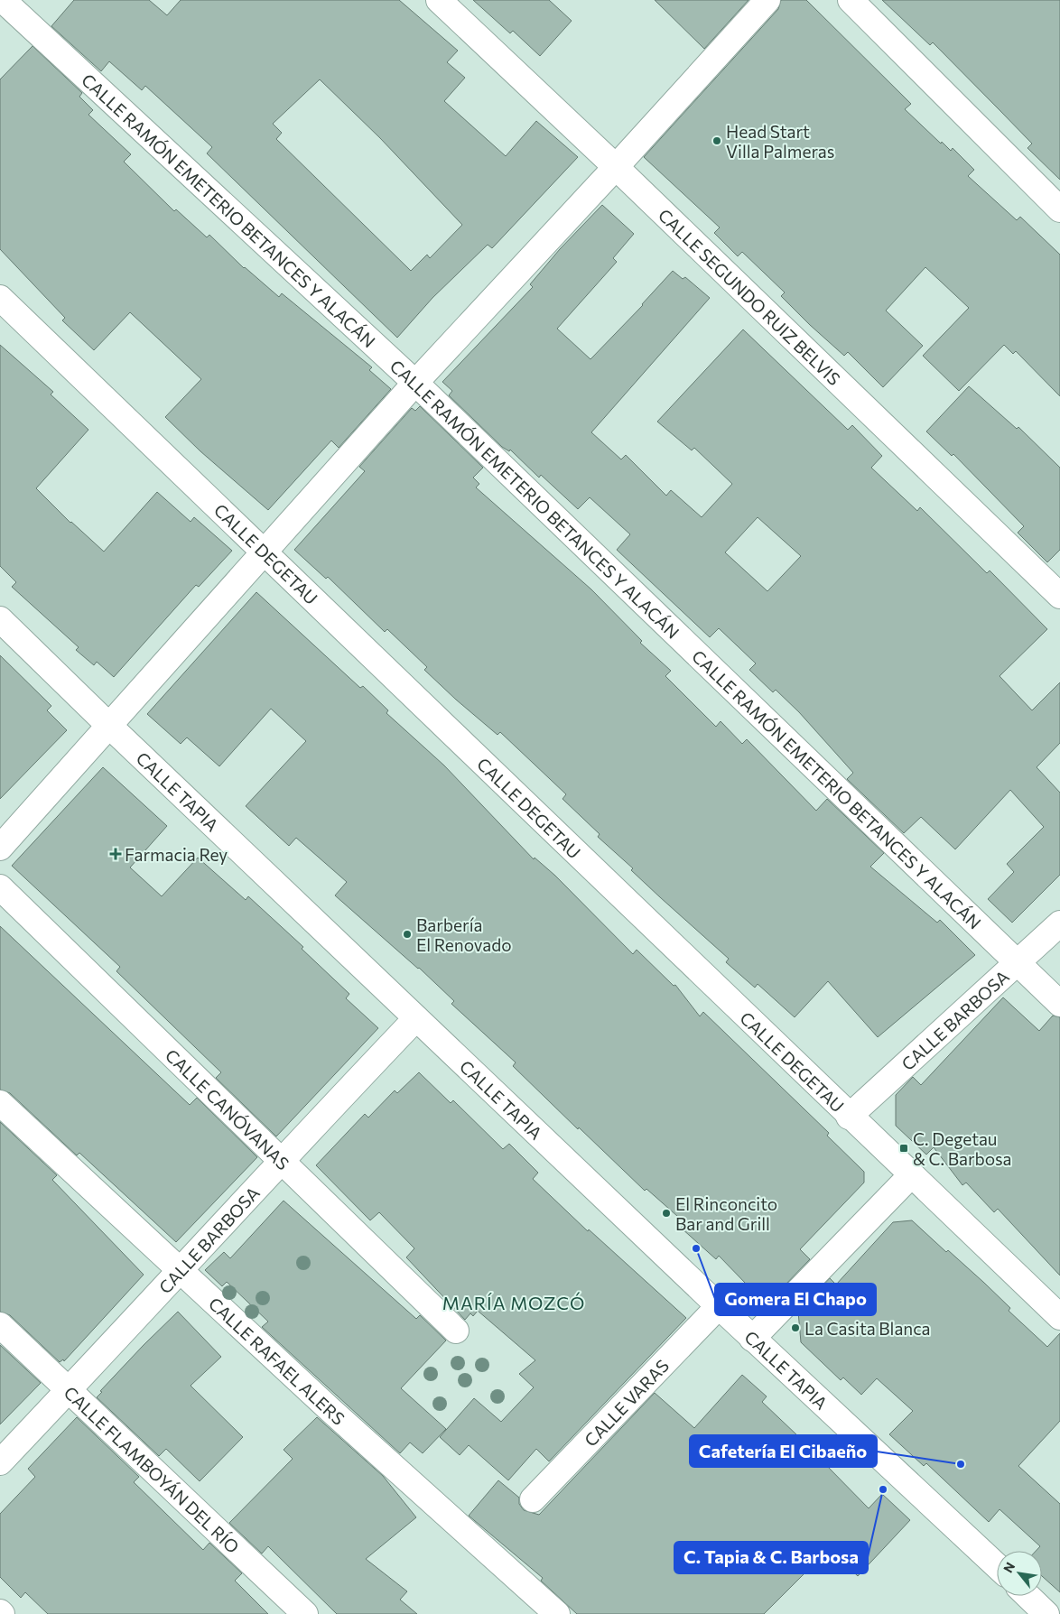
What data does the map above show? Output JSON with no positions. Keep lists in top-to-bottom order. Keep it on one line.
{"streets":{"street":["CALLE RAMÓN EMETERIO BETANCES Y ALACÁN","CALLE SEGUNDO RUIZ BELVIS","CALLE DEGETAU","CALLE TAPIA","CALLE BARBOSA","CALLE CANÓVANAS","CALLE RAFAEL ALERS","CALLE VARAS","CALLE FLAMBOYÁN DEL RÍO"]},"crossings":[["CALLE RAMÓN EMETERIO BETANCES Y ALACÁN","CALLE BARBOSA"],["CALLE DEGETAU","CALLE BARBOSA"],["CALLE TAPIA","CALLE BARBOSA"],["CALLE TAPIA","CALLE VARAS"],["CALLE BARBOSA","CALLE CANÓVANAS"],["CALLE BARBOSA","CALLE RAFAEL ALERS"],["CALLE BARBOSA","CALLE FLAMBOYÁN DEL RÍO"]],"districts":["MARÍA MOZCÓ"],"places":{"other":["Head Start Villa Palmeras","Barbería El Renovado","El Rinconcito Bar and Grill","Gomera El Chapo","La Casita Blanca","Cafetería El Cibaeño","C. Tapia & C. Barbosa"],"health":["Farmacia Rey"],"transit":["C. Degetau & C. Barbosa"]},"north":"top left"}
